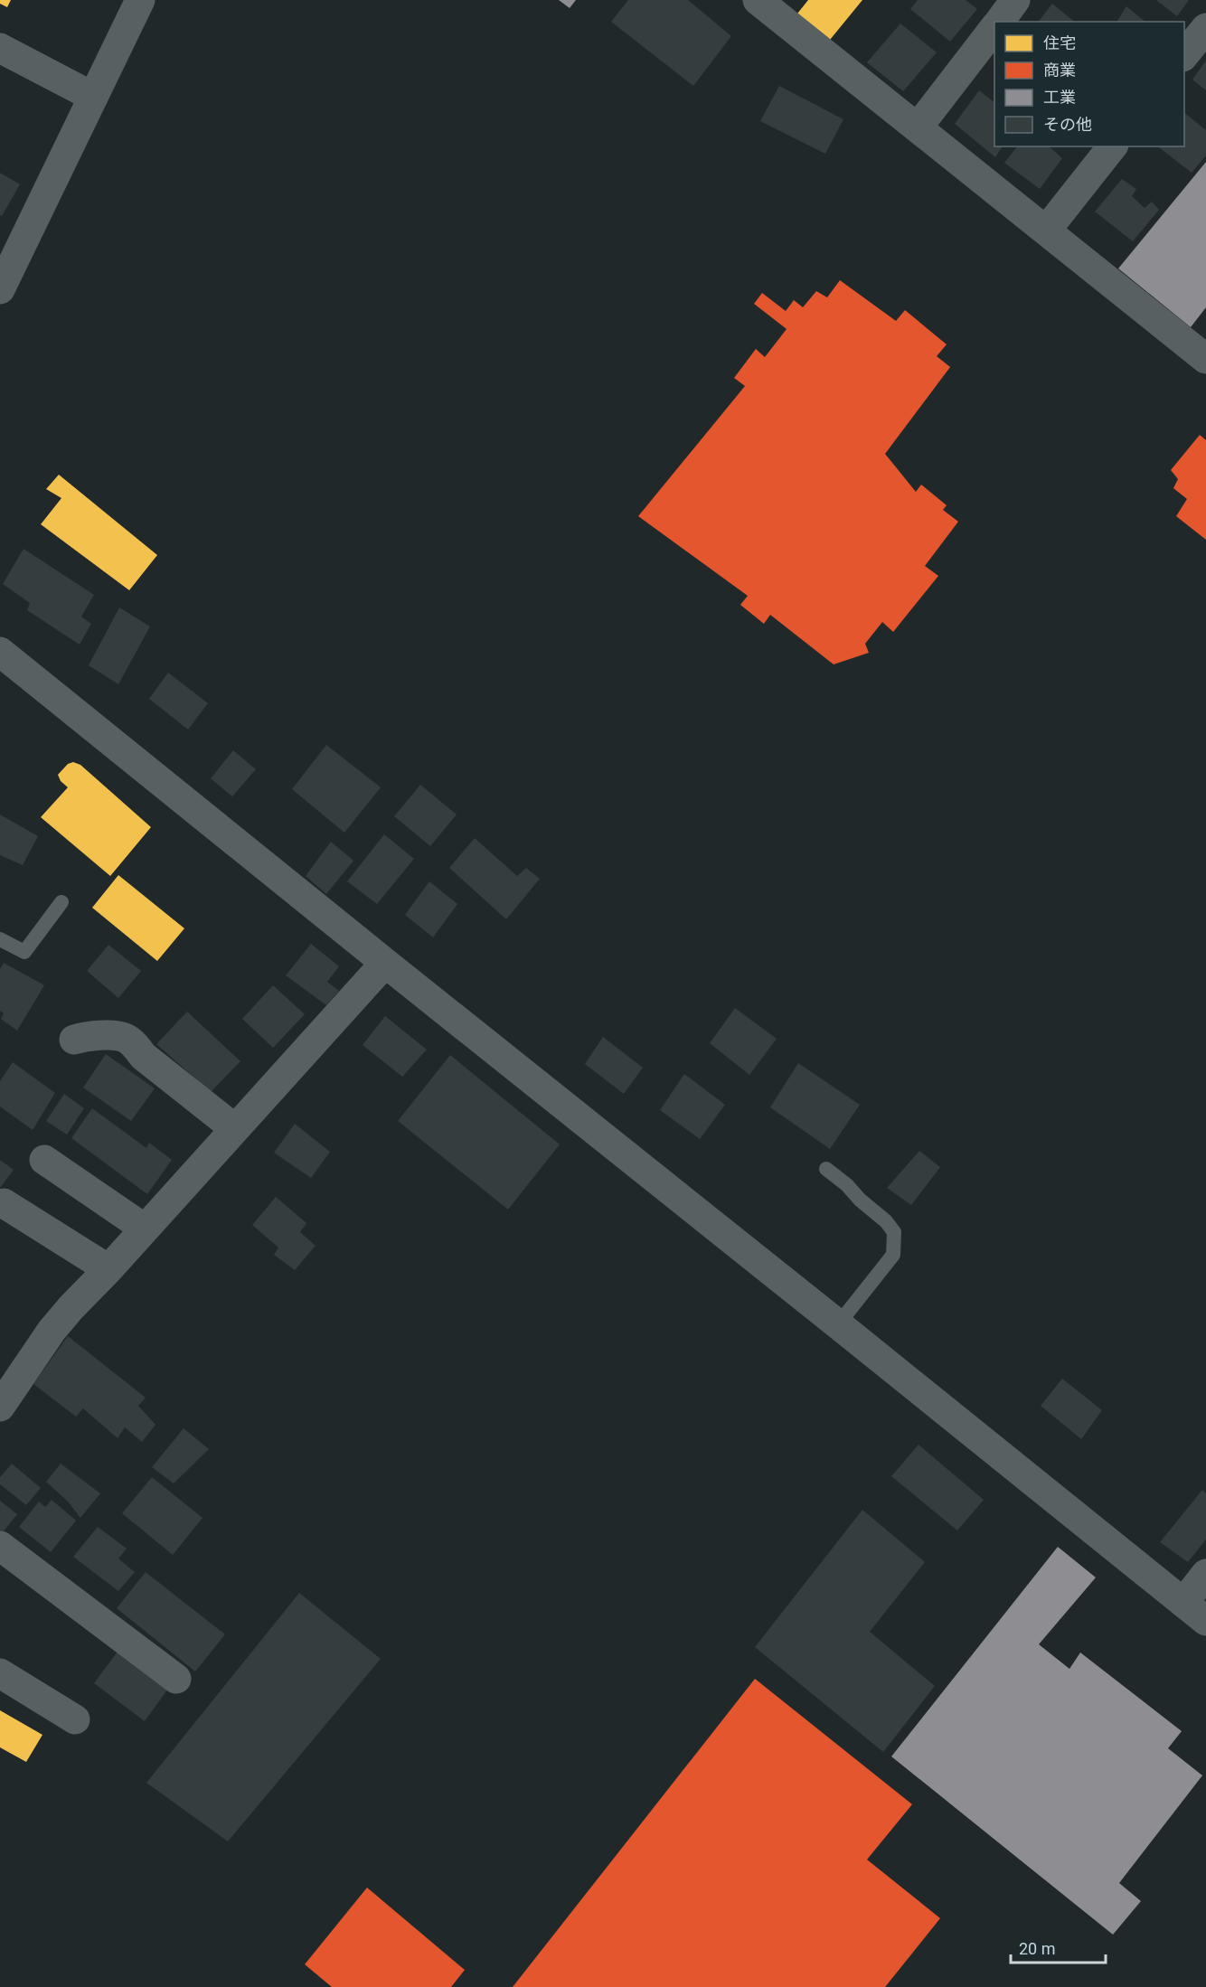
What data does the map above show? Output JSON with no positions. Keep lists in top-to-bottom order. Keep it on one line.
{"legend":["住宅","商業","工業","その他"],"scale_bar":"20 m"}
